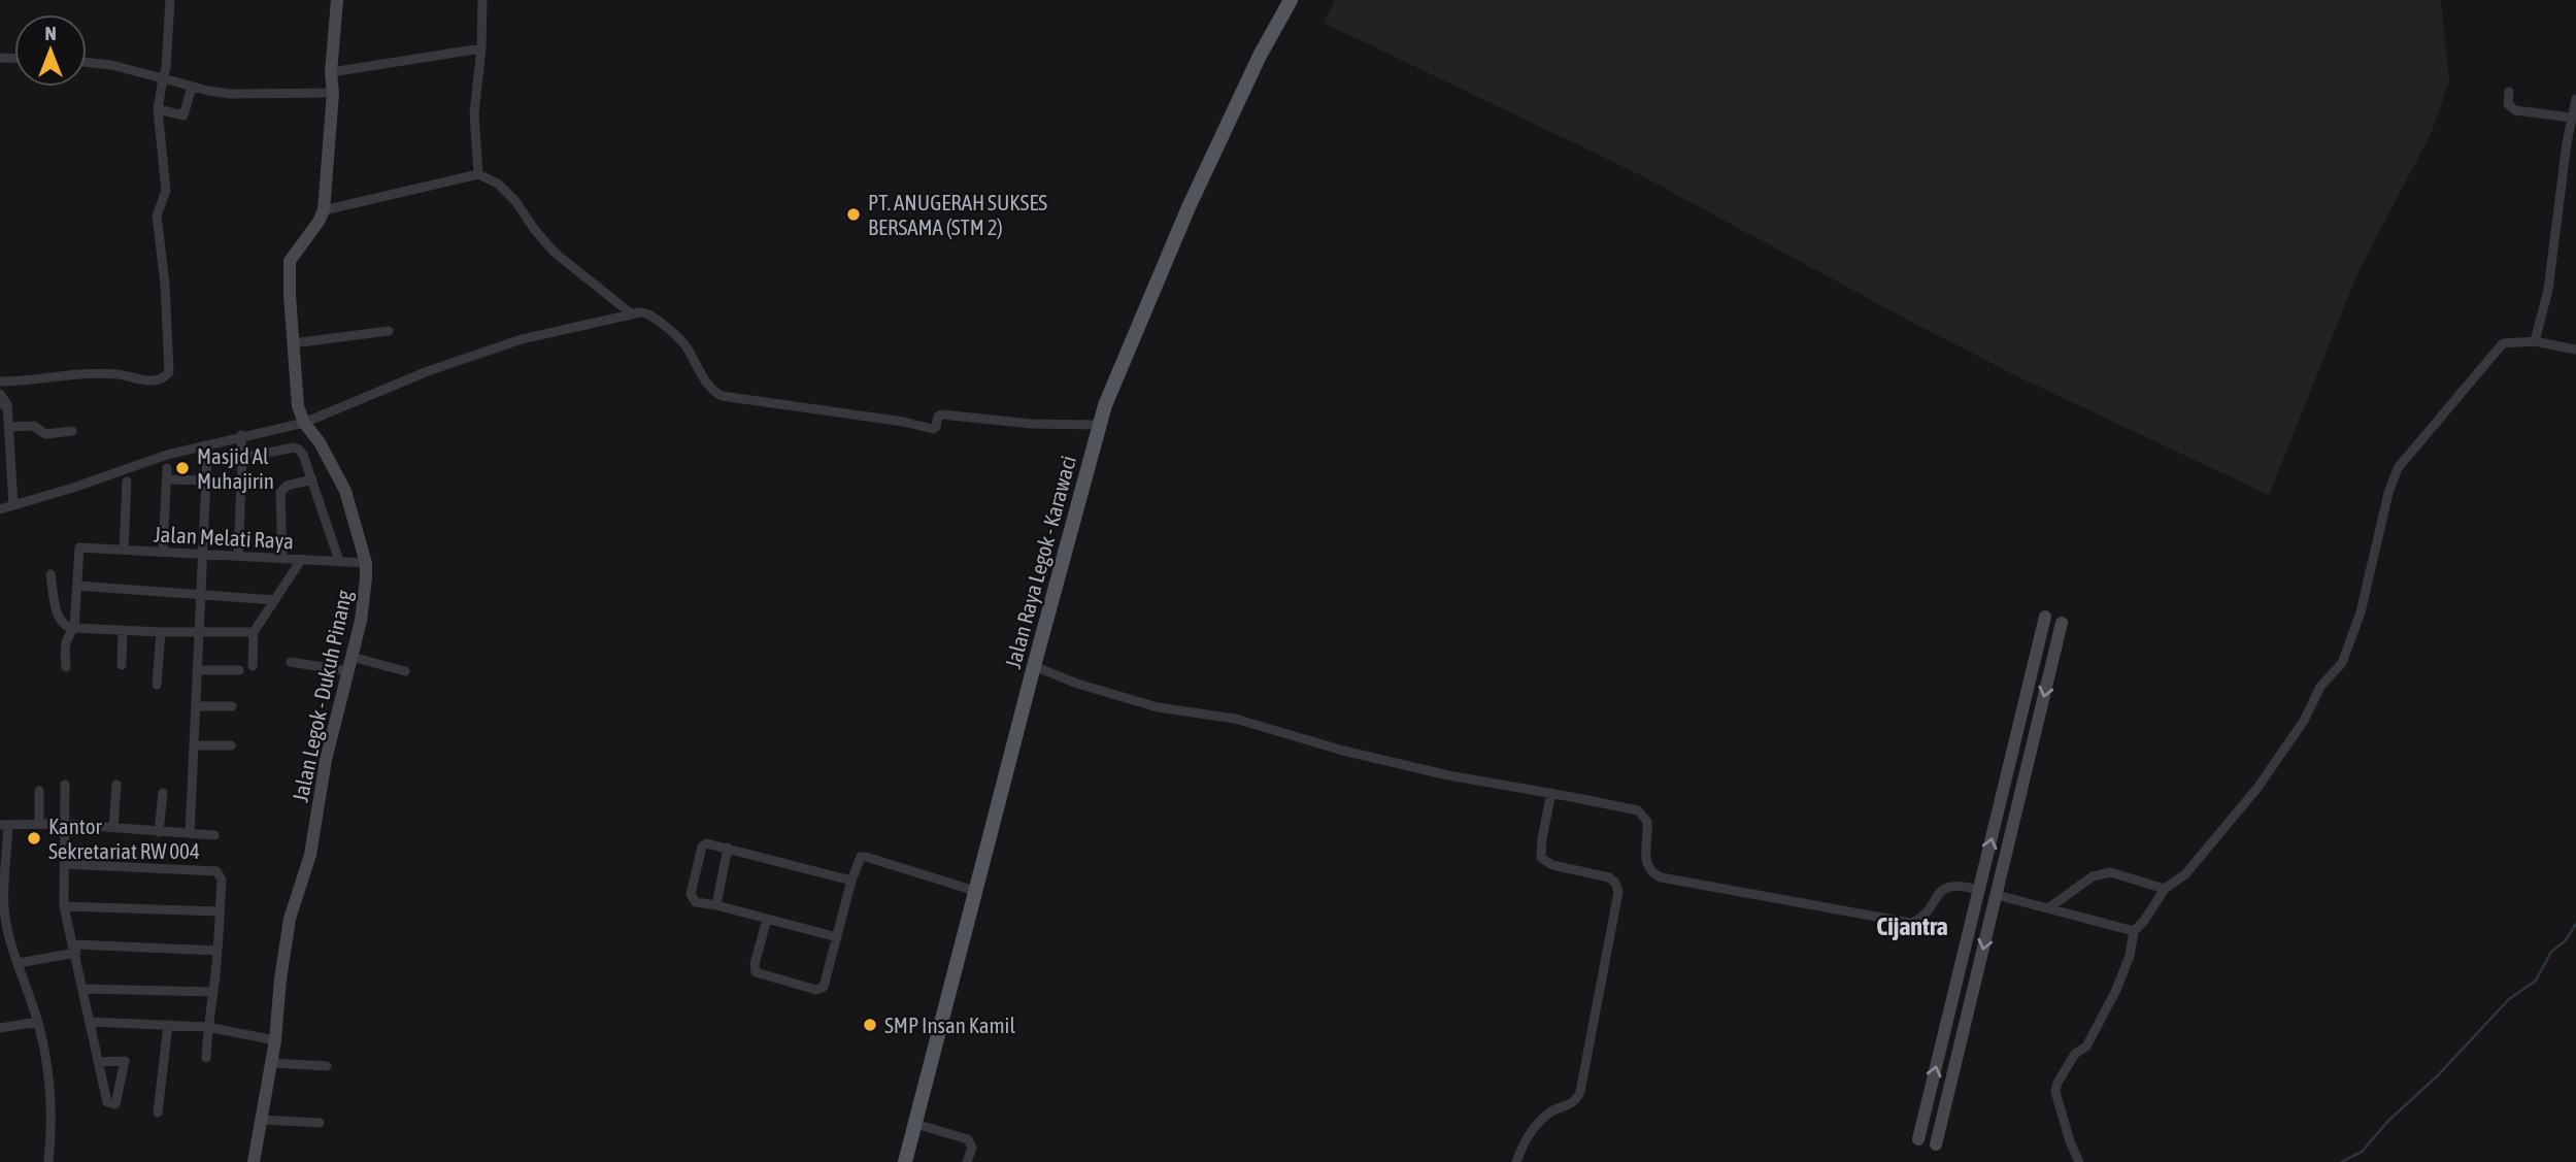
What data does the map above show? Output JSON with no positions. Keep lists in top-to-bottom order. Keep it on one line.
{"streets":{"main road":["Jalan Raya Legok - Karawaci"],"street":["Jalan Melati Raya","Jalan Legok - Dukuh Pinang"]},"crossings":[["Jalan Melati Raya","Jalan Legok - Dukuh Pinang"]],"districts":["Cijantra"],"places":["PT. ANUGERAH SUKSES BERSAMA (STM 2)","Masjid Al Muhajirin","Kantor Sekretariat RW 004","SMP Insan Kamil"],"north":"top"}
